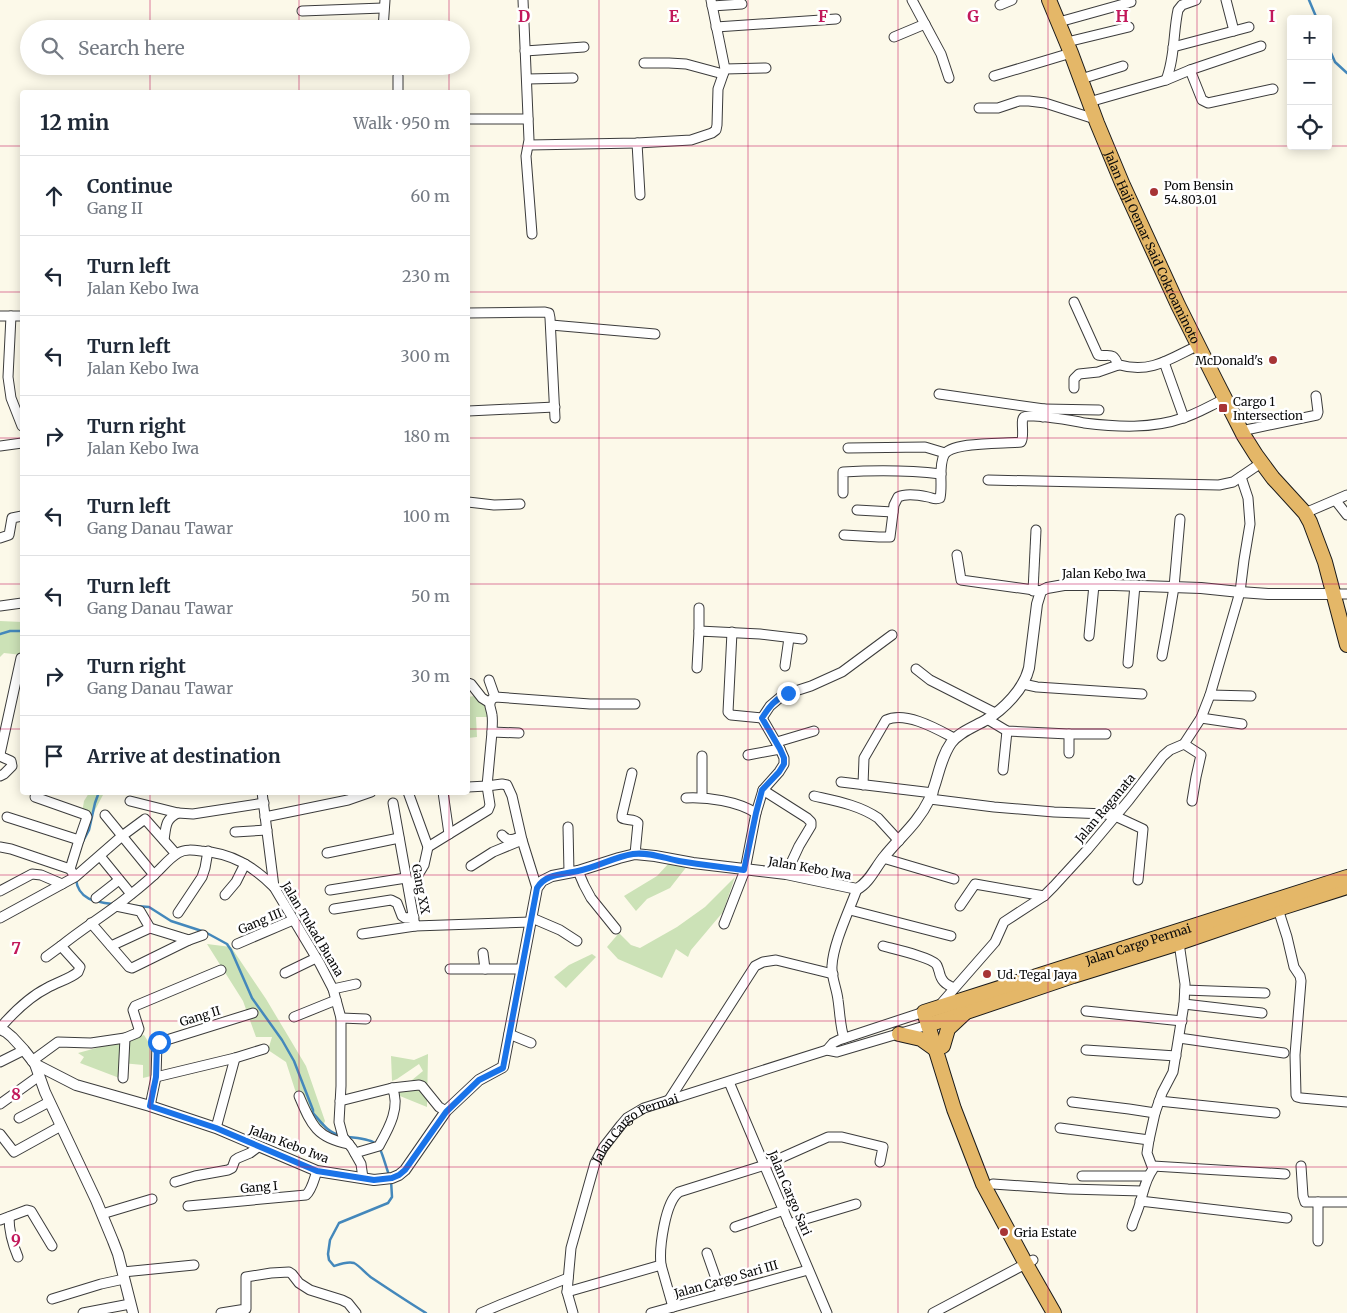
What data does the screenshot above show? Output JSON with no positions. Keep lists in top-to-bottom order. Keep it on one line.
{"streets":{"highway":["Jalan Haji Oemar Said Cokroaminoto","Jalan Cargo Permai"],"street":["Jalan Kebo Iwa","Jalan Raganata","Gang XX","Gang III","Jalan Tukad Buana","Gang II","Gang I","Jalan Cargo Sari","Jalan Cargo Sari III"]},"crossings":[["Jalan Haji Oemar Said Cokroaminoto","Jalan Kebo Iwa"],["Jalan Kebo Iwa","Jalan Raganata"],["Jalan Kebo Iwa","Gang XX"],["Jalan Kebo Iwa","Jalan Tukad Buana"],["Jalan Kebo Iwa","Gang II"],["Jalan Kebo Iwa","Gang I"],["Jalan Raganata","Jalan Cargo Permai"],["Gang III","Jalan Tukad Buana"],["Jalan Cargo Permai","Jalan Cargo Sari"],["Jalan Cargo Sari","Jalan Cargo Sari III"]],"places":{"other":["Pom Bensin 54.803.01","McDonald's","Ud. Tegal Jaya","Gria Estate"],"transit":["Cargo 1 Intersection"]},"page":{"map_buttons":["+","−"],"search":"Search here","heading":["12 min","Walk · 950 m"],"list":[["Continue","Gang II","60 m"],["Turn left","Jalan Kebo Iwa","230 m"],["Turn left","Jalan Kebo Iwa","300 m"],["Turn right","Jalan Kebo Iwa","180 m"],["Turn left","Gang Danau Tawar","100 m"],["Turn left","Gang Danau Tawar","50 m"],["Turn right","Gang Danau Tawar","30 m"],"Arrive at destination"]},"grid":{"columns":["D","E","F","G","H","I"],"rows":["7","8","9"]}}
